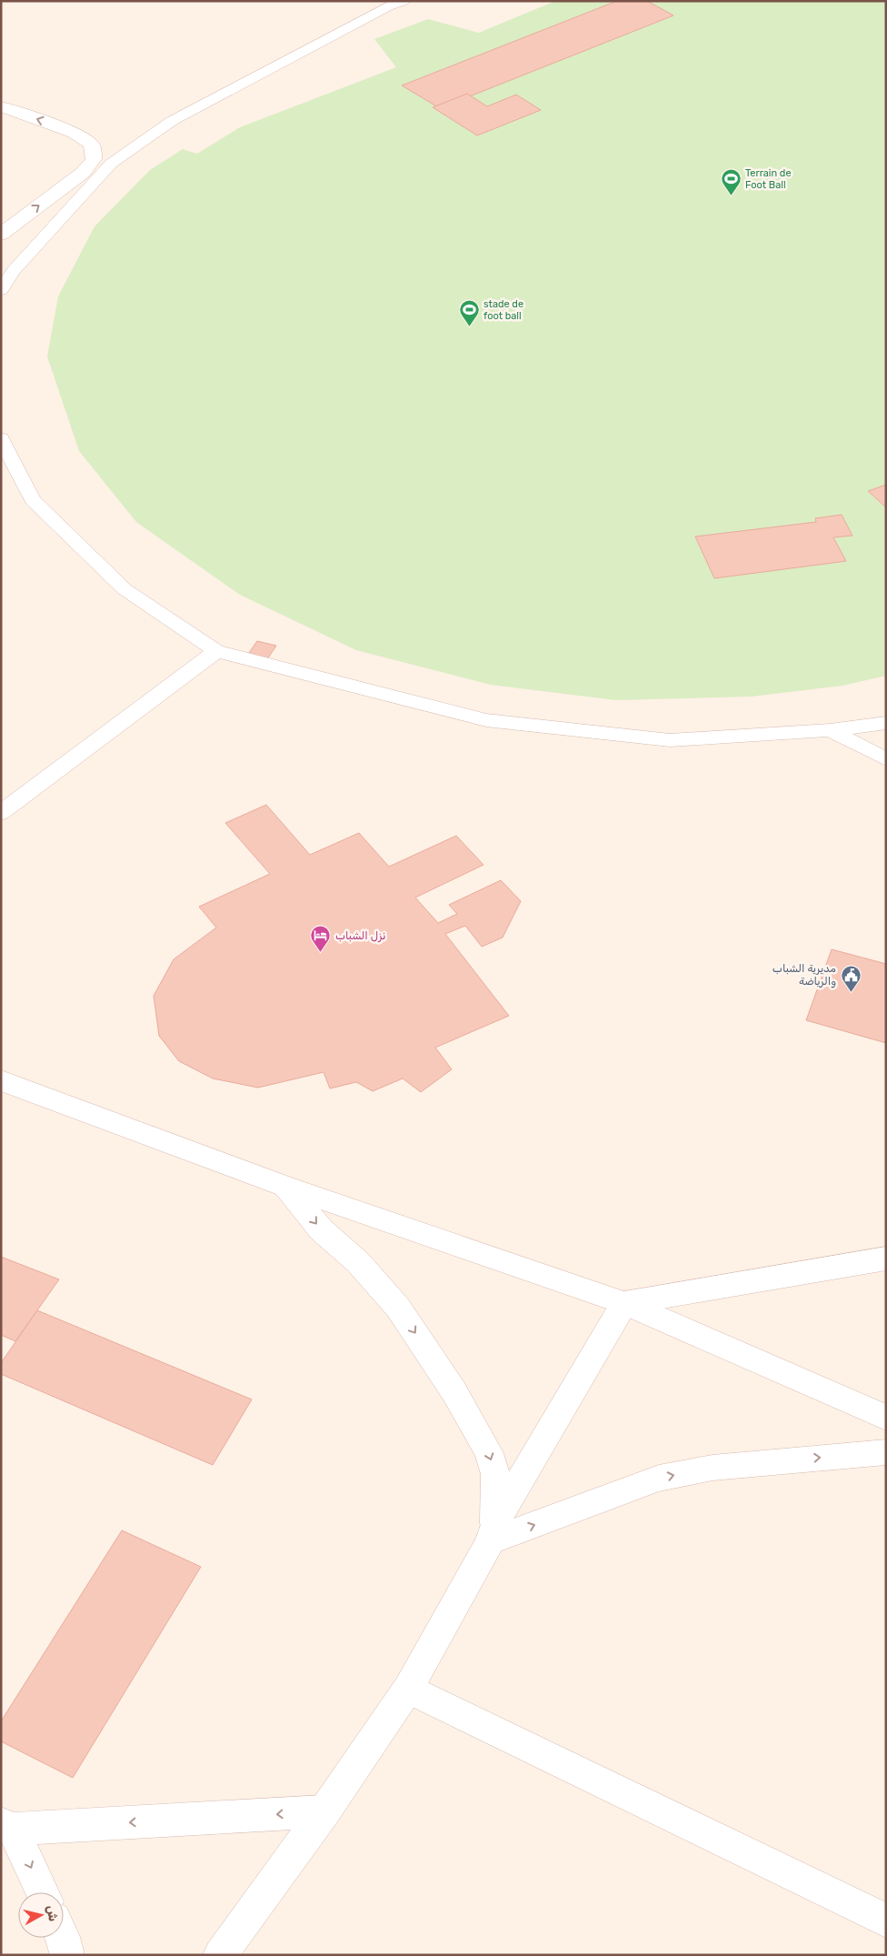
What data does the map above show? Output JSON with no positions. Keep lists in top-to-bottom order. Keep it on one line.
{"places":{"sports":["Terrain de Foot Ball","stade de foot ball"],"hotel":["نزل الشباب"],"public building":["مديرية الشباب والرياضة"]},"north":"right"}
